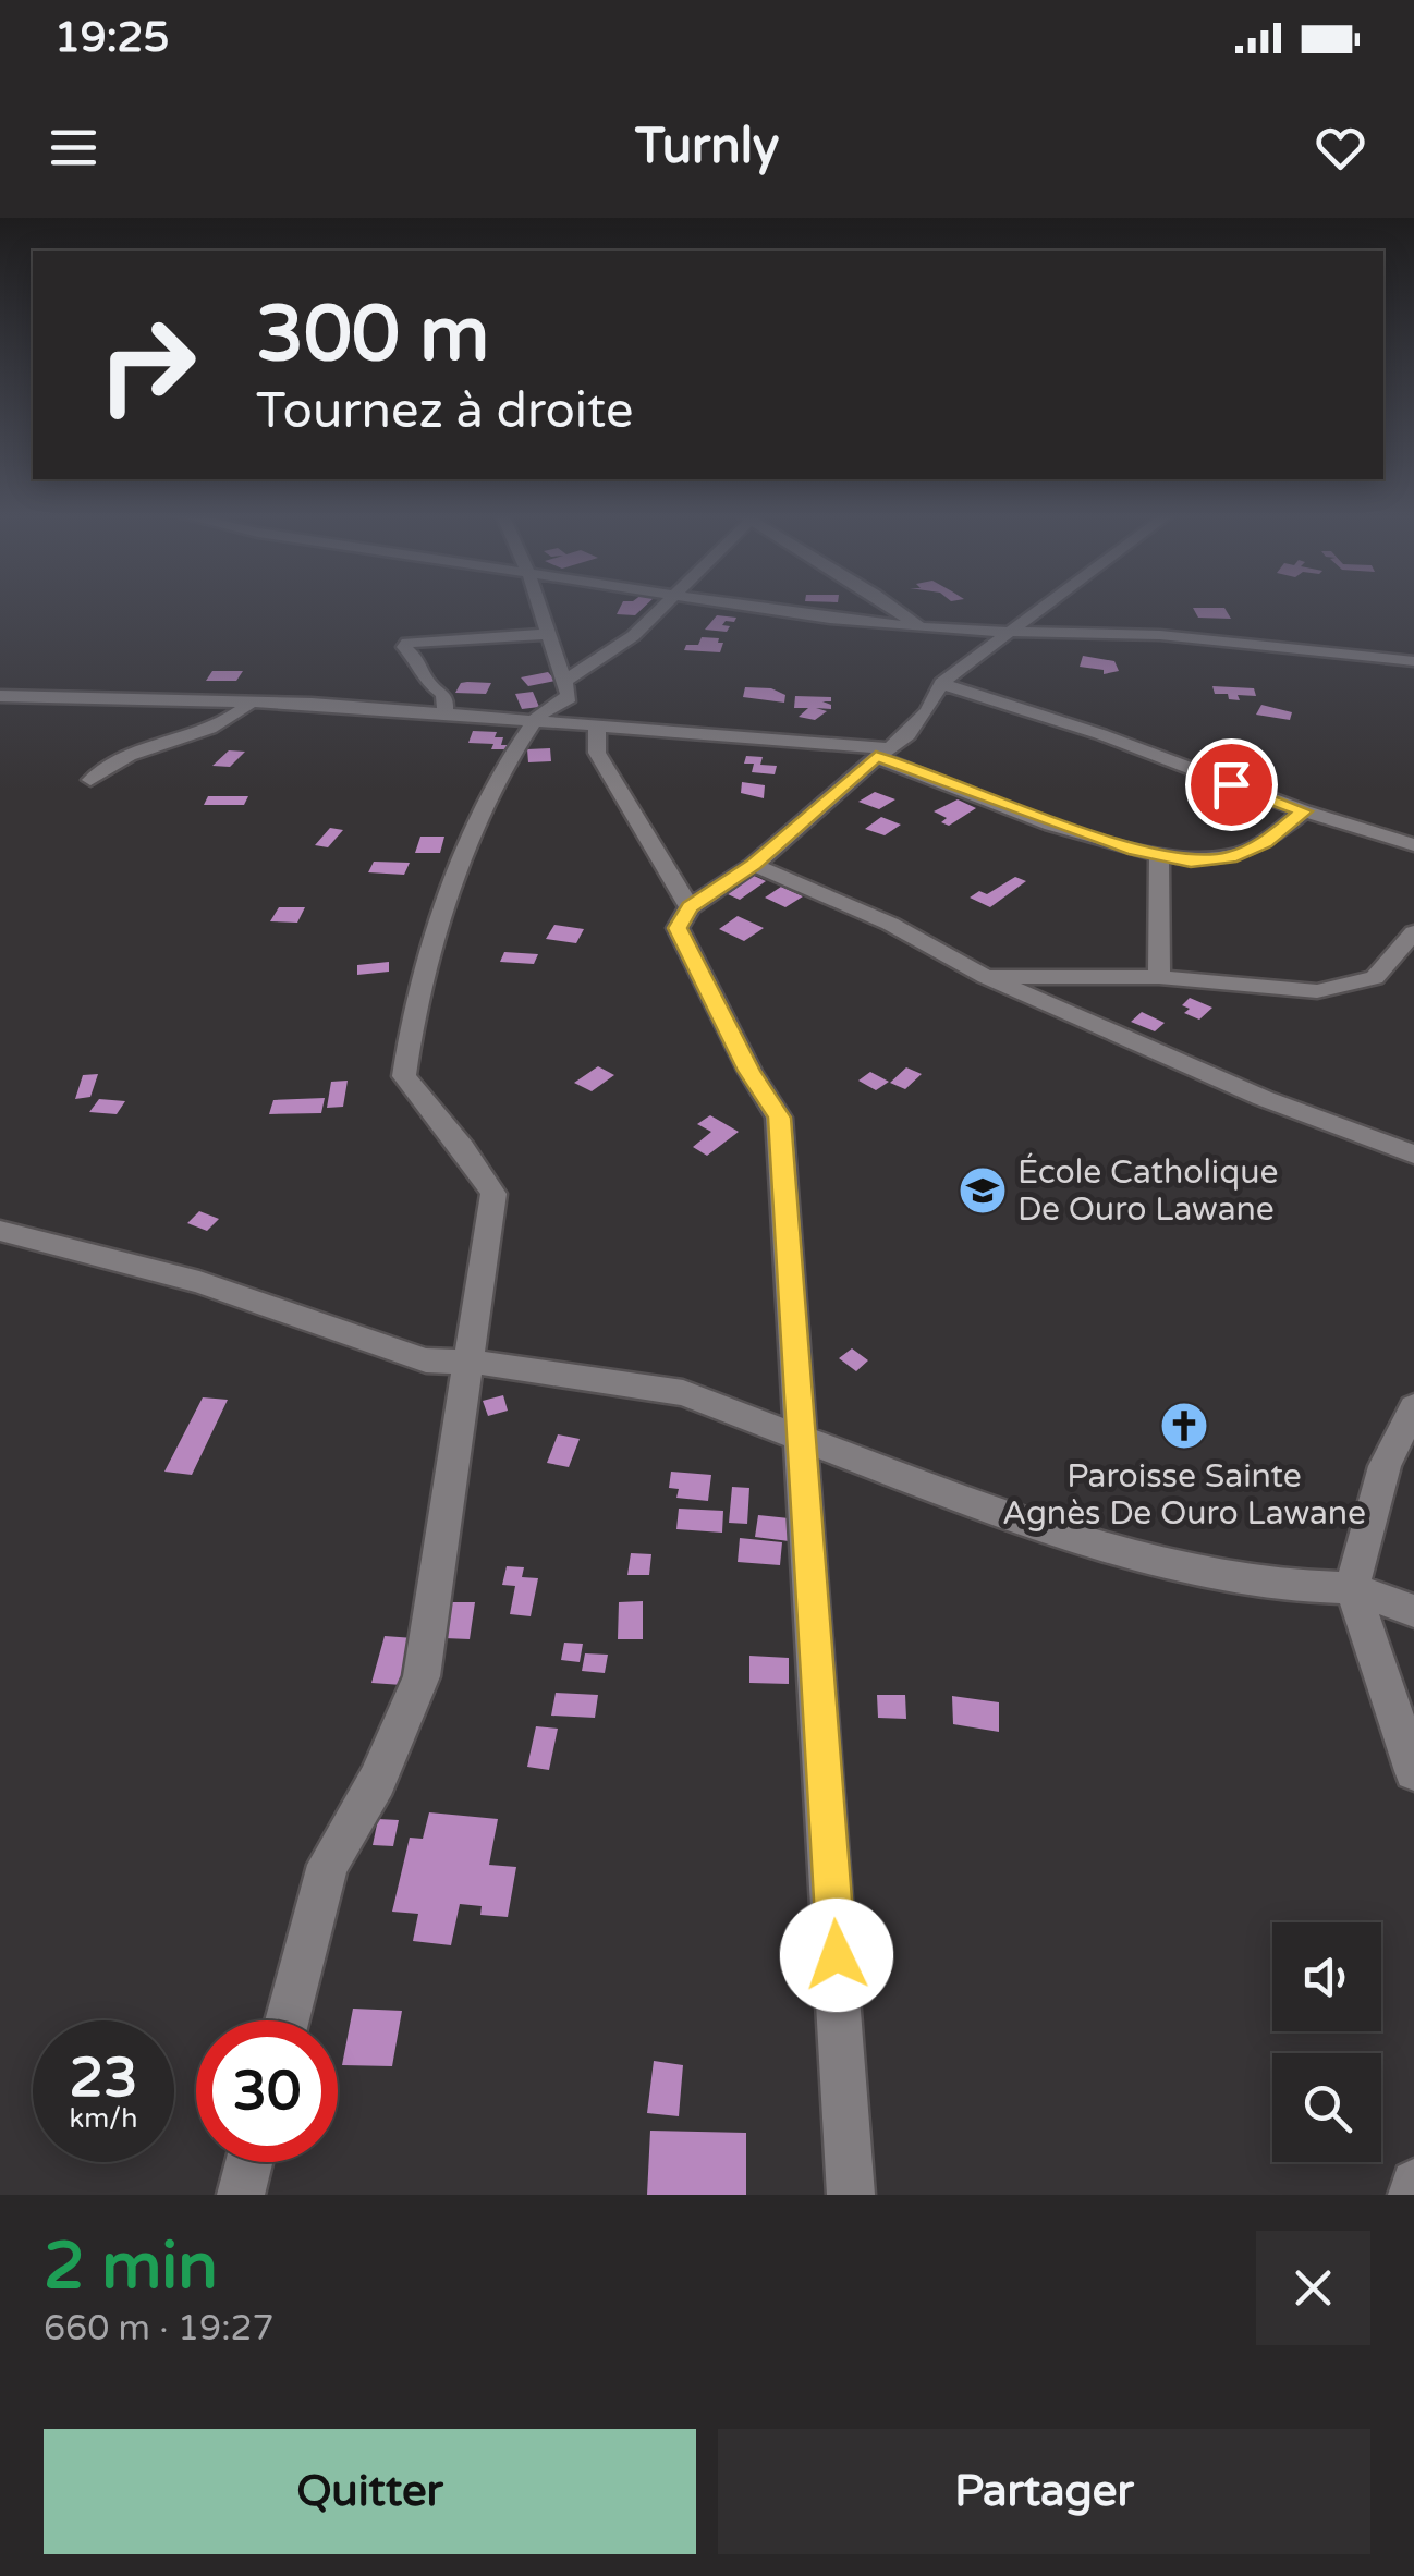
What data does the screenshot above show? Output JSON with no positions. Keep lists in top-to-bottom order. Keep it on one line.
{"places":{"school or university":["École Catholique De Ouro Lawane"],"church":["Paroisse Sainte Agnès De Ouro Lawane"]},"page":{"status":"19:25","header":"Turnly","turn":["300 m","Tournez à droite"],"speed":"23 km/h","limit":"30","heading":["2 min","660 m · 19:27"],"buttons":["Quitter","Partager"]}}
